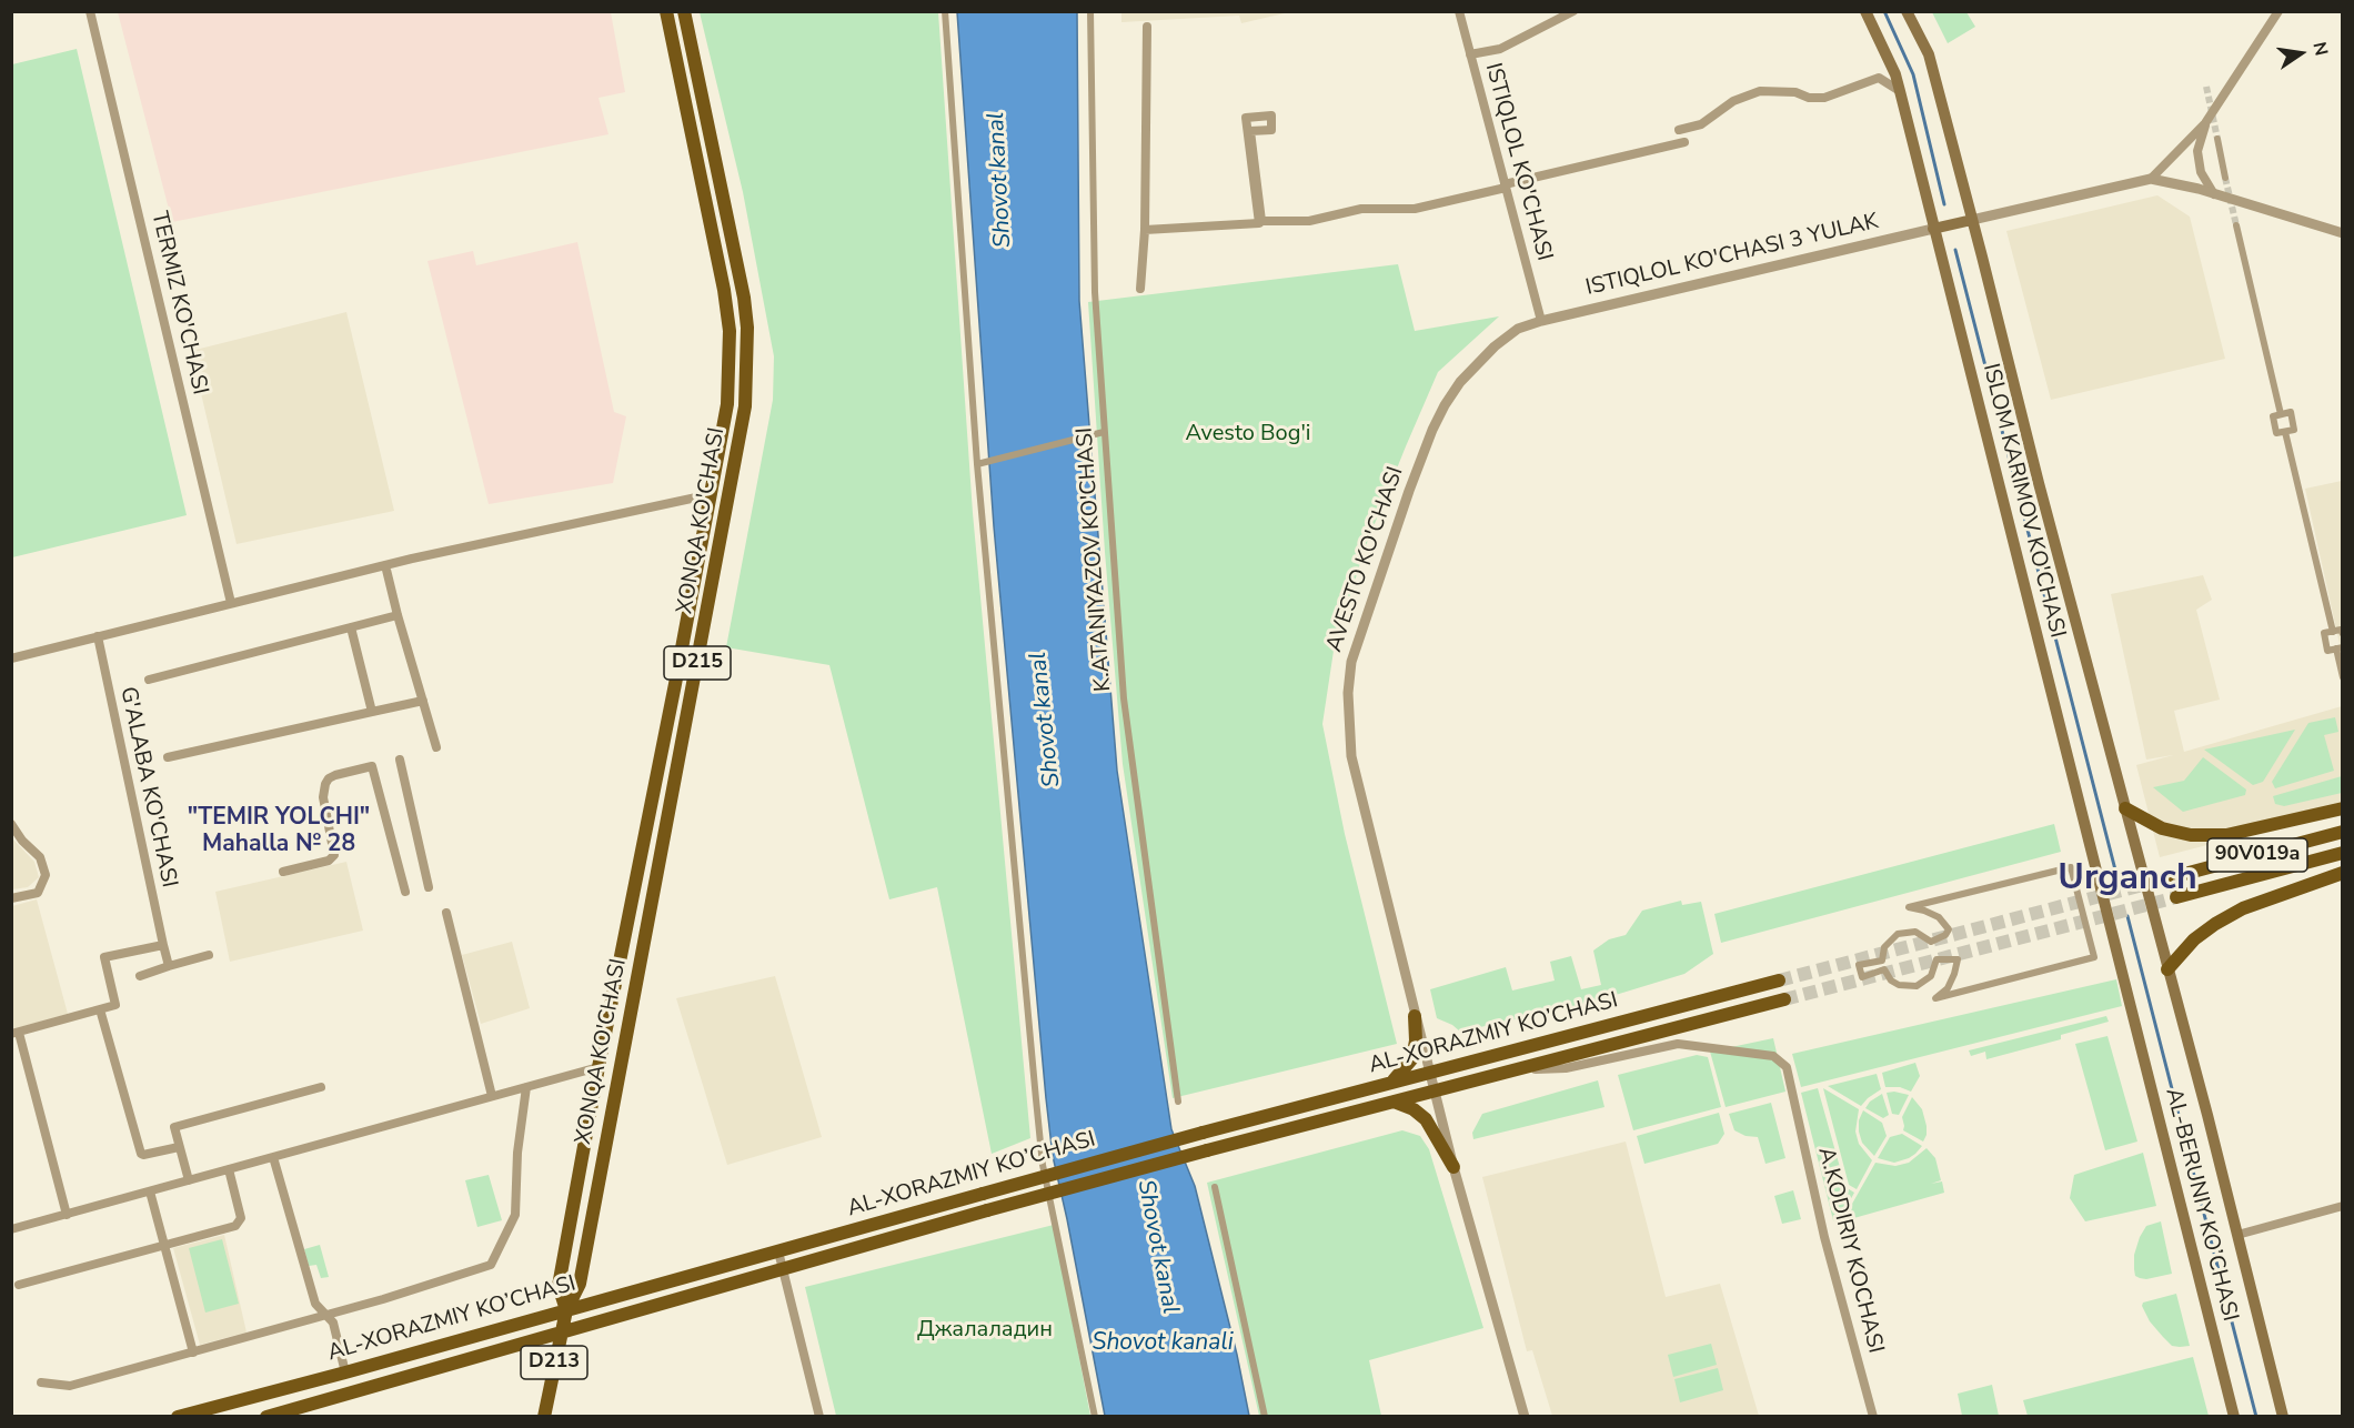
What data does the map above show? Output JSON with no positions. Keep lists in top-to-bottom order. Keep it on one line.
{"streets":{"main road":["ISLOM KARIMOV KO'CHASI","XONQA KO'CHASI","D215","90V019a","AL-XORAZMIY KO’CHASI","AL-BERUNIY KO’CHASI","D213"],"street":["ISTIQLOL KO'CHASI","ISTIQLOL KO'CHASI 3 YULAK","TERMIZ KO'CHASI","K.ATANIYAZOV KO'CHASI","AVESTO KO'CHASI","G'ALABA KO'CHASI","A.KODIRIY KOCHASI"]},"crossings":[["ISTIQLOL KO'CHASI","ISTIQLOL KO'CHASI 3 YULAK"],["ISTIQLOL KO'CHASI","AVESTO KO'CHASI"],["ISTIQLOL KO'CHASI 3 YULAK","ISLOM KARIMOV KO'CHASI"],["ISTIQLOL KO'CHASI 3 YULAK","AVESTO KO'CHASI"],["ISLOM KARIMOV KO'CHASI","AL-BERUNIY KO’CHASI"],["XONQA KO'CHASI","AL-XORAZMIY KO’CHASI"],["AVESTO KO'CHASI","AL-XORAZMIY KO’CHASI"],["AL-XORAZMIY KO’CHASI","A.KODIRIY KOCHASI"]],"districts":["\"TEMIR YOLCHI\" Mahalla № 28","Urganch"],"water":["Shovot kanal","Shovot kanali"],"parks":["Avesto Bog'i","Джалаладин"],"north":"right"}
